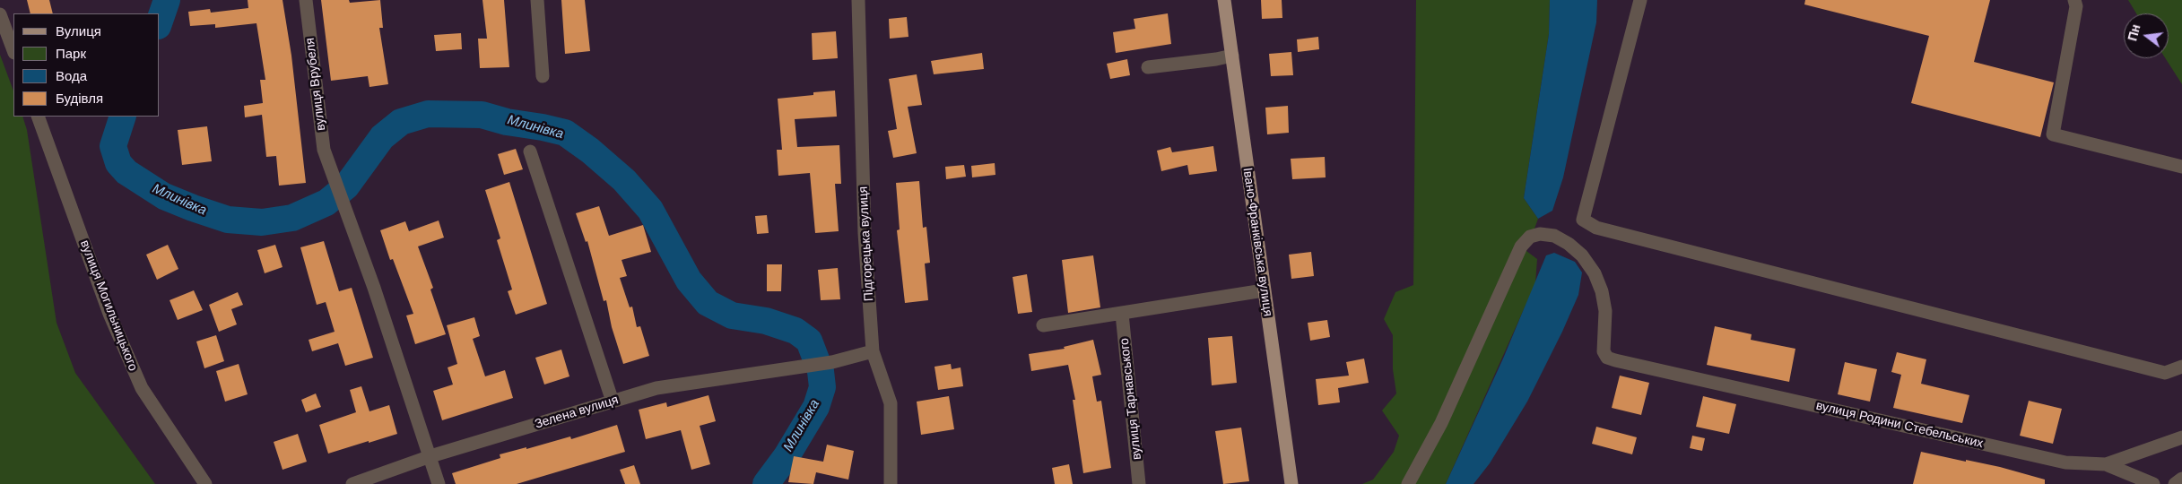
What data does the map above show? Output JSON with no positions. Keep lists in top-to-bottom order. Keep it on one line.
{"streets":{"main road":["Івано-Франківська вулиця"],"street":["вулиця Врубеля","Підгорецька вулиця","вулиця Могильницького","вулиця Тарнавського","Зелена вулиця","вулиця Родини Стебельських"]},"crossings":[["вулиця Врубеля","Зелена вулиця"],["Підгорецька вулиця","Зелена вулиця"]],"water":["Млинівка"],"legend":["Вулиця","Парк","Вода","Будівля"],"north":"left"}
